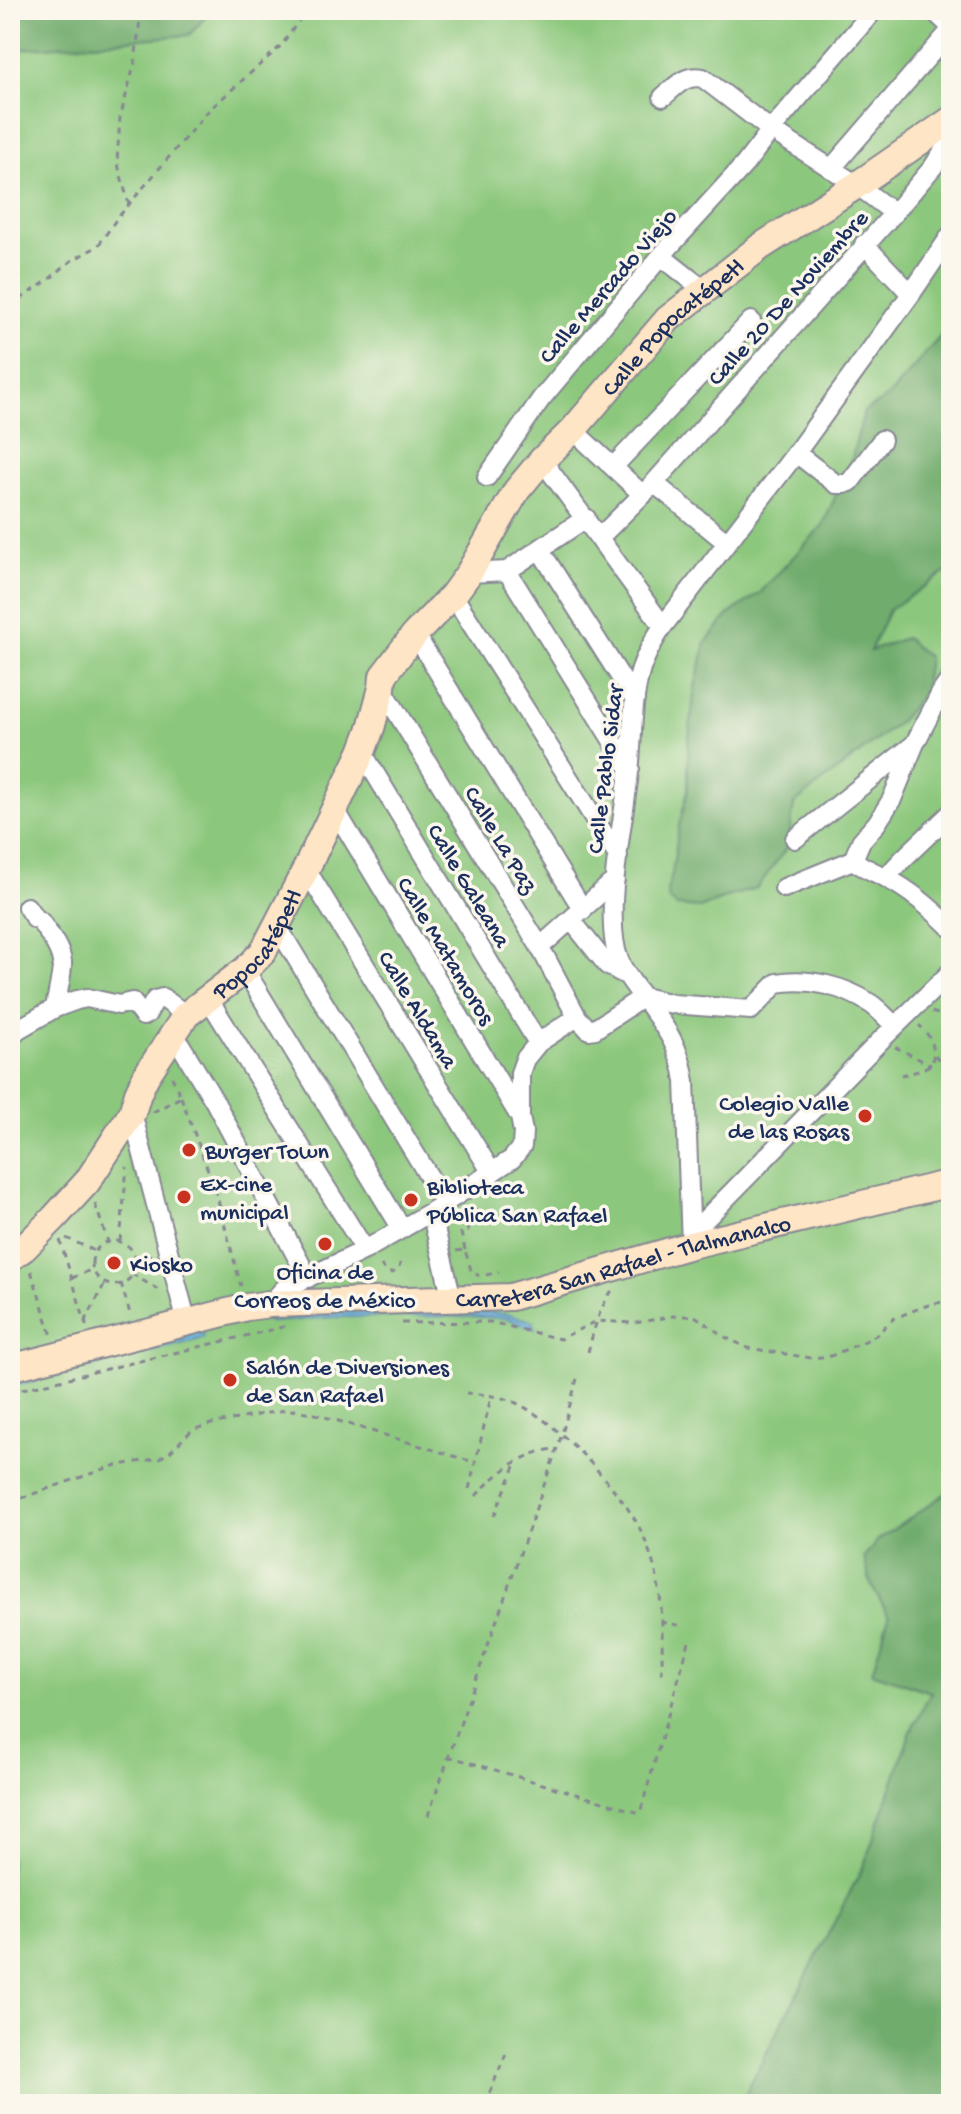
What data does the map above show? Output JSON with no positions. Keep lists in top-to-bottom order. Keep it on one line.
{"streets":{"street":["Calle Mercado Viejo","Calle 20 De Noviembre","Calle Popocatépetl","Calle Pablo Sidar","Calle La Paz","Calle Galeana","Popocatépetl","Calle Matamoros","Calle Aldama","Carretera San Rafael - Tlalmanalco"]},"crossings":[["Calle Popocatépetl","Popocatépetl"],["Calle Pablo Sidar","Carretera San Rafael - Tlalmanalco"],["Calle La Paz","Popocatépetl"],["Calle Galeana","Popocatépetl"],["Popocatépetl","Calle Matamoros"],["Popocatépetl","Calle Aldama"]],"places":["Colegio Valle de las Rosas","Burger Town","Ex-cine municipal","Biblioteca Pública San Rafael","Oficina de Correos de México","Kiosko","Salón de Diversiones de San Rafael"]}
